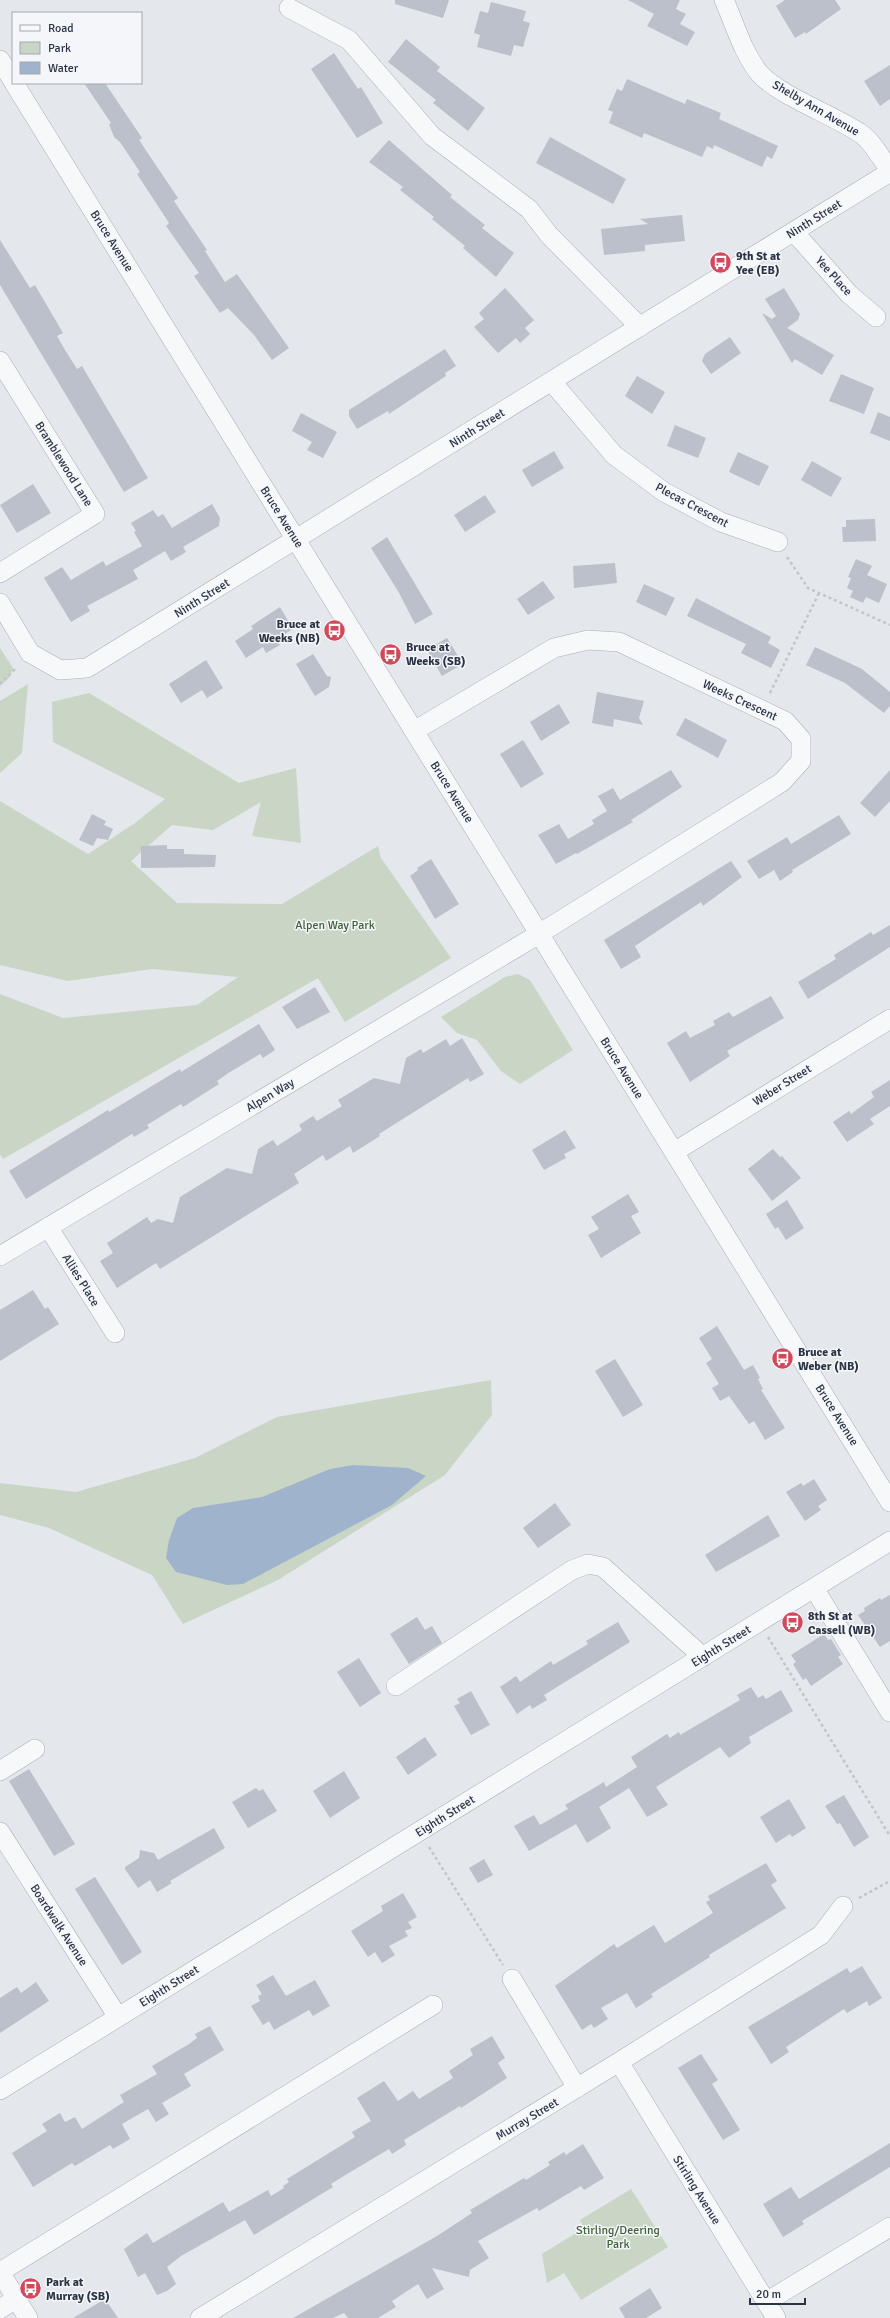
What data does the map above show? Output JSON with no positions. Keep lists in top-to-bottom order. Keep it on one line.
{"streets":{"street":["Shelby Ann Avenue","Ninth Street","Bruce Avenue","Yee Place","Bramblewood Lane","Plecas Crescent","Weeks Crescent","Weber Street","Alpen Way","Allies Place","Eighth Street","Boardwalk Avenue","Murray Street","Stirling Avenue"]},"crossings":[["Shelby Ann Avenue","Ninth Street"],["Ninth Street","Bruce Avenue"],["Ninth Street","Yee Place"],["Ninth Street","Plecas Crescent"],["Bruce Avenue","Weeks Crescent"],["Bruce Avenue","Weber Street"],["Bruce Avenue","Alpen Way"],["Weeks Crescent","Alpen Way"],["Alpen Way","Allies Place"],["Eighth Street","Boardwalk Avenue"],["Murray Street","Stirling Avenue"]],"parks":["Alpen Way Park","Stirling/Deering Park"],"places":{"bus stop":["9th St at Yee (EB)","Bruce at Weeks (NB)","Bruce at Weeks (SB)","Bruce at Weber (NB)","8th St at Cassell (WB)","Park at Murray (SB)"]},"legend":["Road","Park","Water"],"scale_bar":"20 m"}
